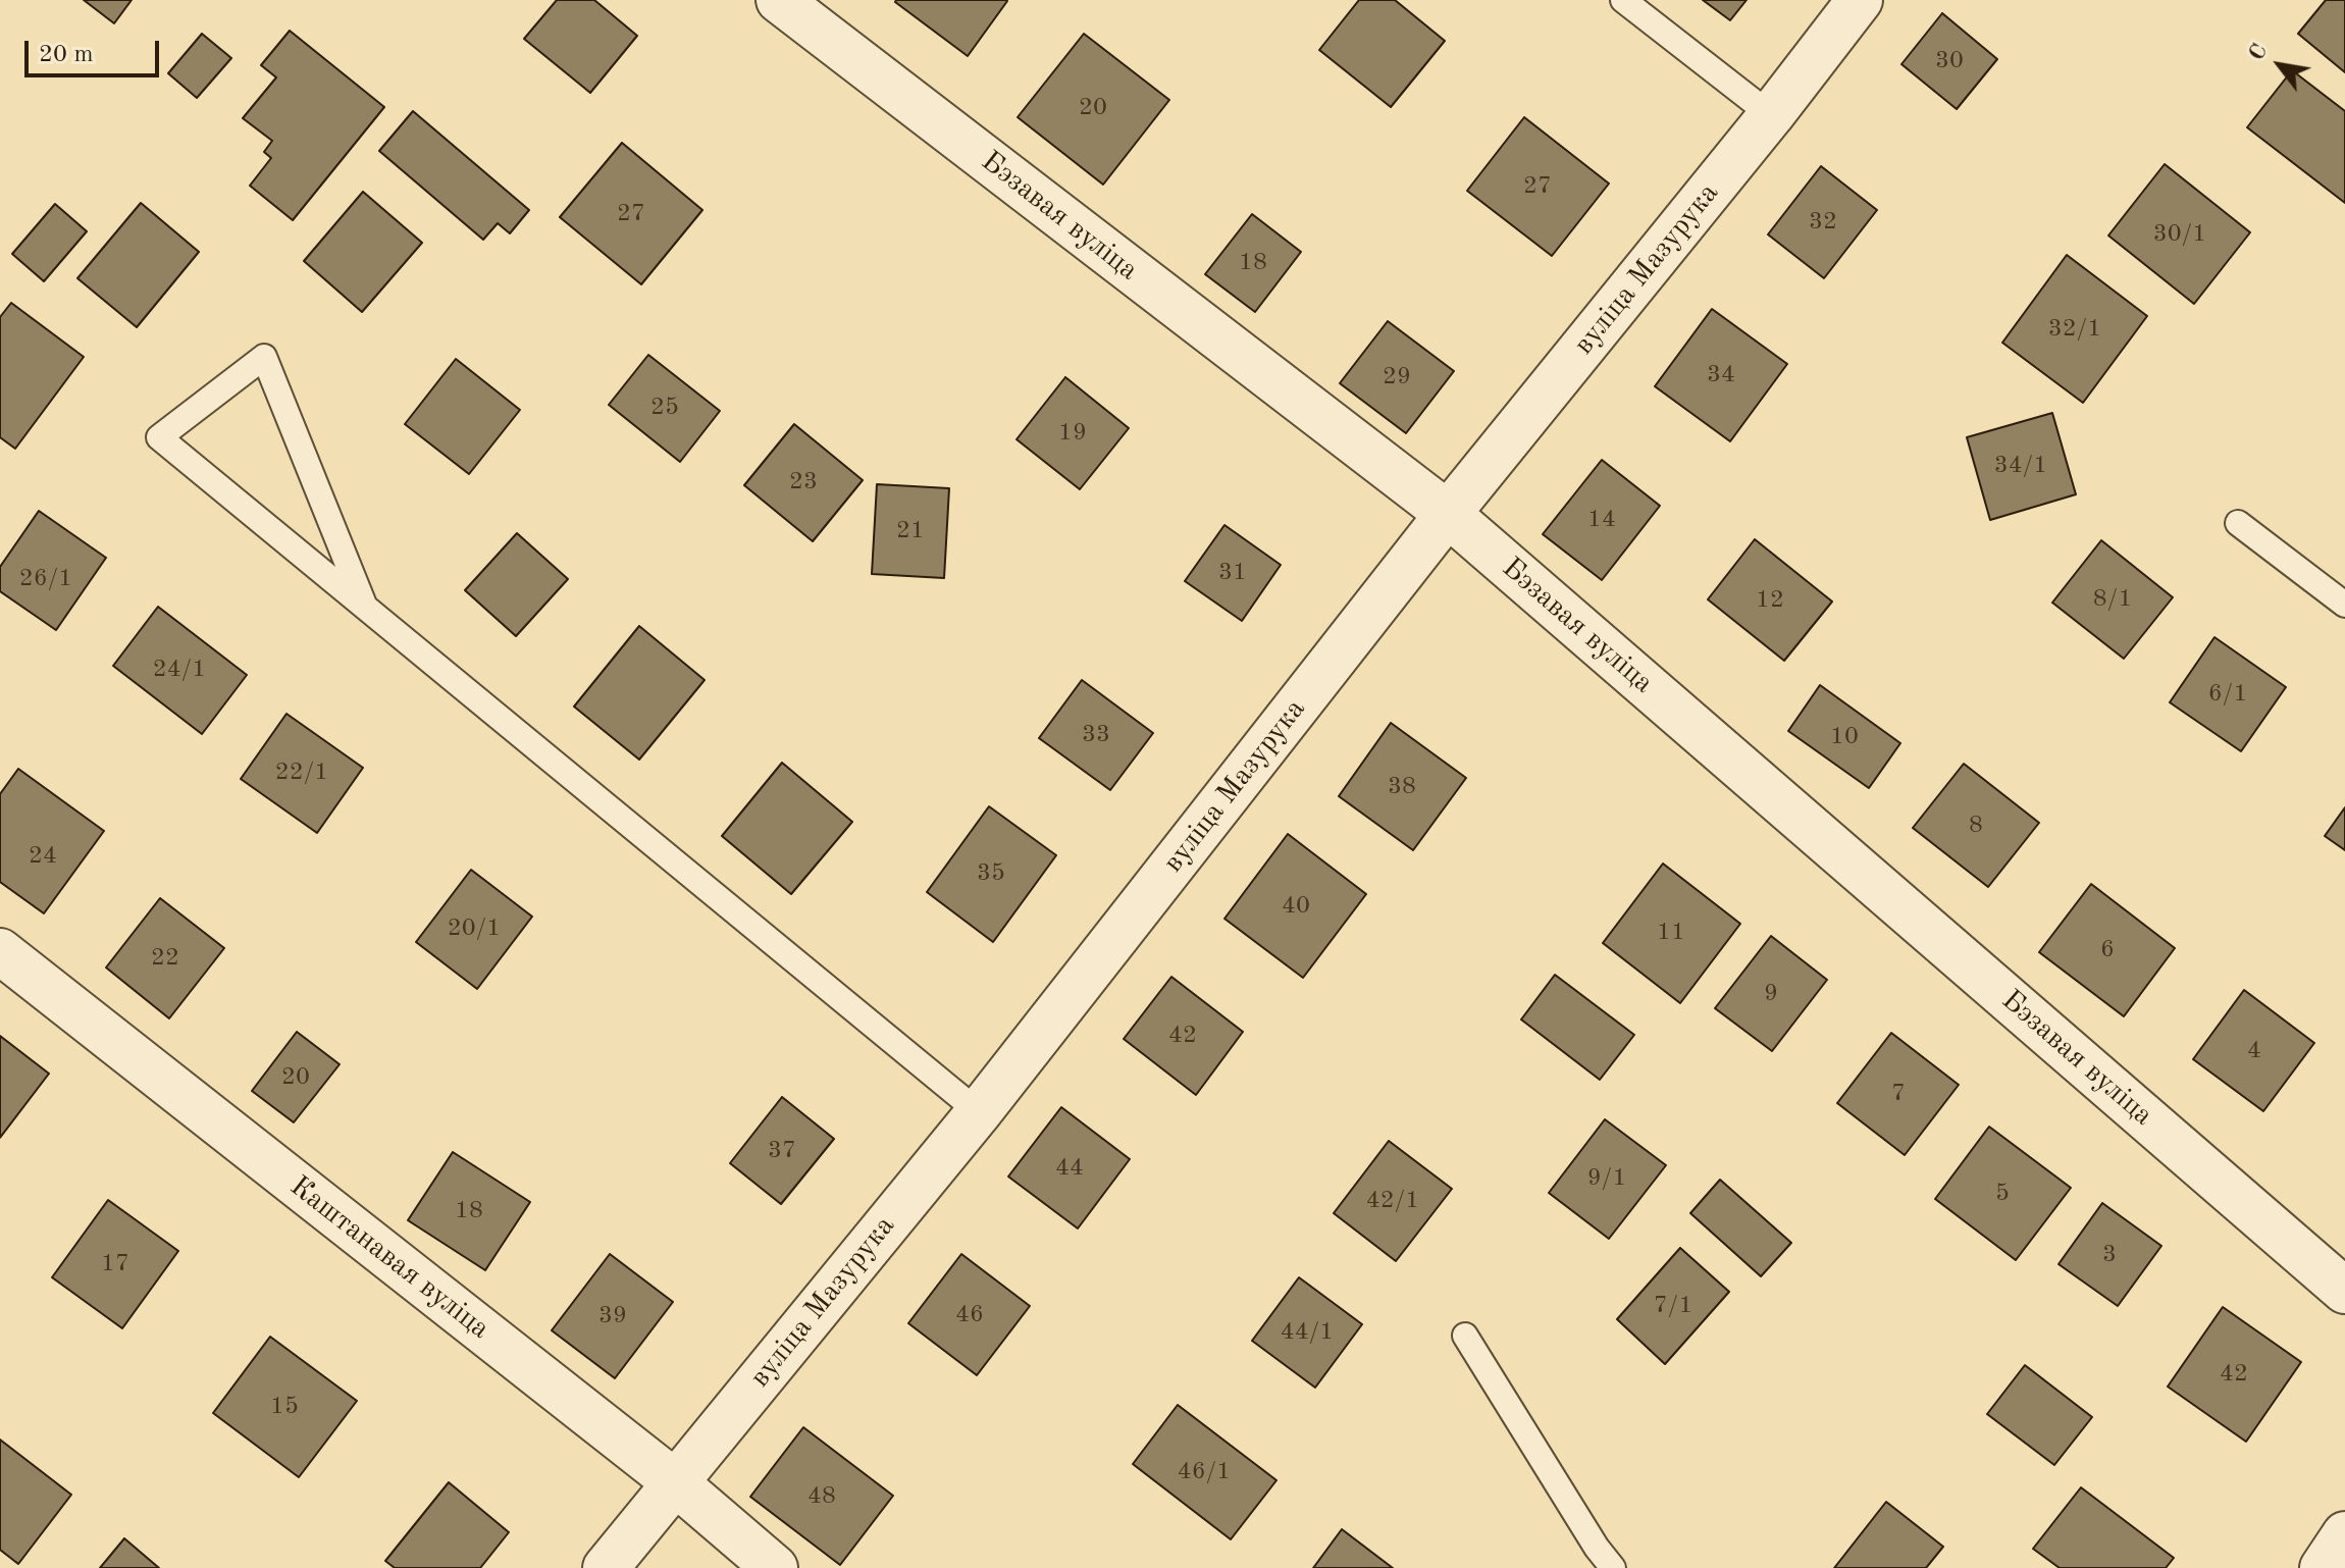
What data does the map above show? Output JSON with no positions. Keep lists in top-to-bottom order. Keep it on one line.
{"streets":{"street":["Бэзавая вуліца","вуліца Мазурука","Каштанавая вуліца"]},"crossings":[["Бэзавая вуліца","вуліца Мазурука"],["вуліца Мазурука","Каштанавая вуліца"]],"house_numbers":["30","20","27","27","32","30/1","18","32/1","34","29","25","19","34/1","23","14","21","31","26/1","8/1","12","24/1","6/1","33","10","22/1","38","8","24","35","40","20/1","11","6","22","9","42","4","20","7","37","44","9/1","5","42/1","18","3","17","7/1","46","39","44/1","42","15","46/1","48"],"scale_bar":"20 m","north":"top left"}
